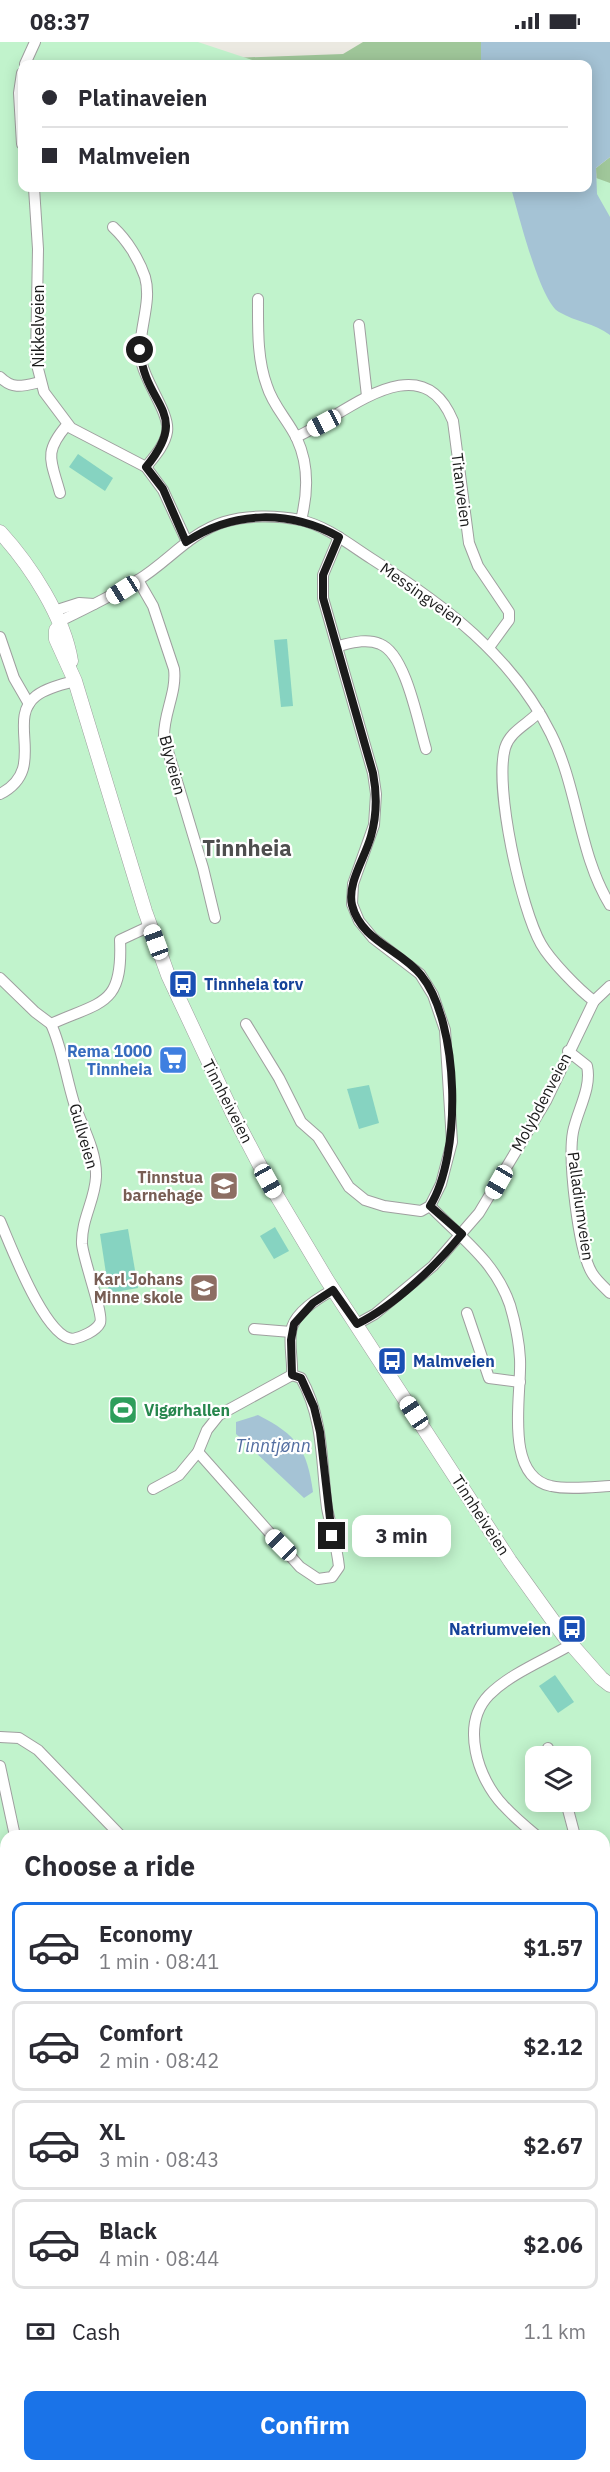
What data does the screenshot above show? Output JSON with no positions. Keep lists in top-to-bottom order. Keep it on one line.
{"streets":{"street":["Nikkelveien","Titanveien","Messingveien","Blyveien","Tinnheiveien","Molybdenveien","Gullveien","Palladiumveien"]},"crossings":[["Nikkelveien","Messingveien"],["Titanveien","Messingveien"],["Messingveien","Blyveien"],["Messingveien","Tinnheiveien"],["Tinnheiveien","Molybdenveien"],["Molybdenveien","Palladiumveien"]],"districts":["Tinnheia"],"water":["Tinntjønn"],"places":{"bus stop":["Tinnheia torv","Malmveien","Natriumveien"],"supermarket":["Rema 1000 Tinnheia"],"school or university":["Tinnstua barnehage","Karl Johans Minne skole"],"sports":["Vigørhallen"]},"page":{"status":"08:37","banner":["Platinaveien","Malmveien"],"bubble":"3 min","heading":"Choose a ride","list":[{"name":"Economy","note":"1 min · 08:41","value":"$1.57"},{"name":"Comfort","note":"2 min · 08:42","value":"$2.12"},{"name":"XL","note":"3 min · 08:43","value":"$2.67"},{"name":"Black","note":"4 min · 08:44","value":"$2.06"}],"pay":["Cash","1.1 km"],"buttons":"Confirm"}}
